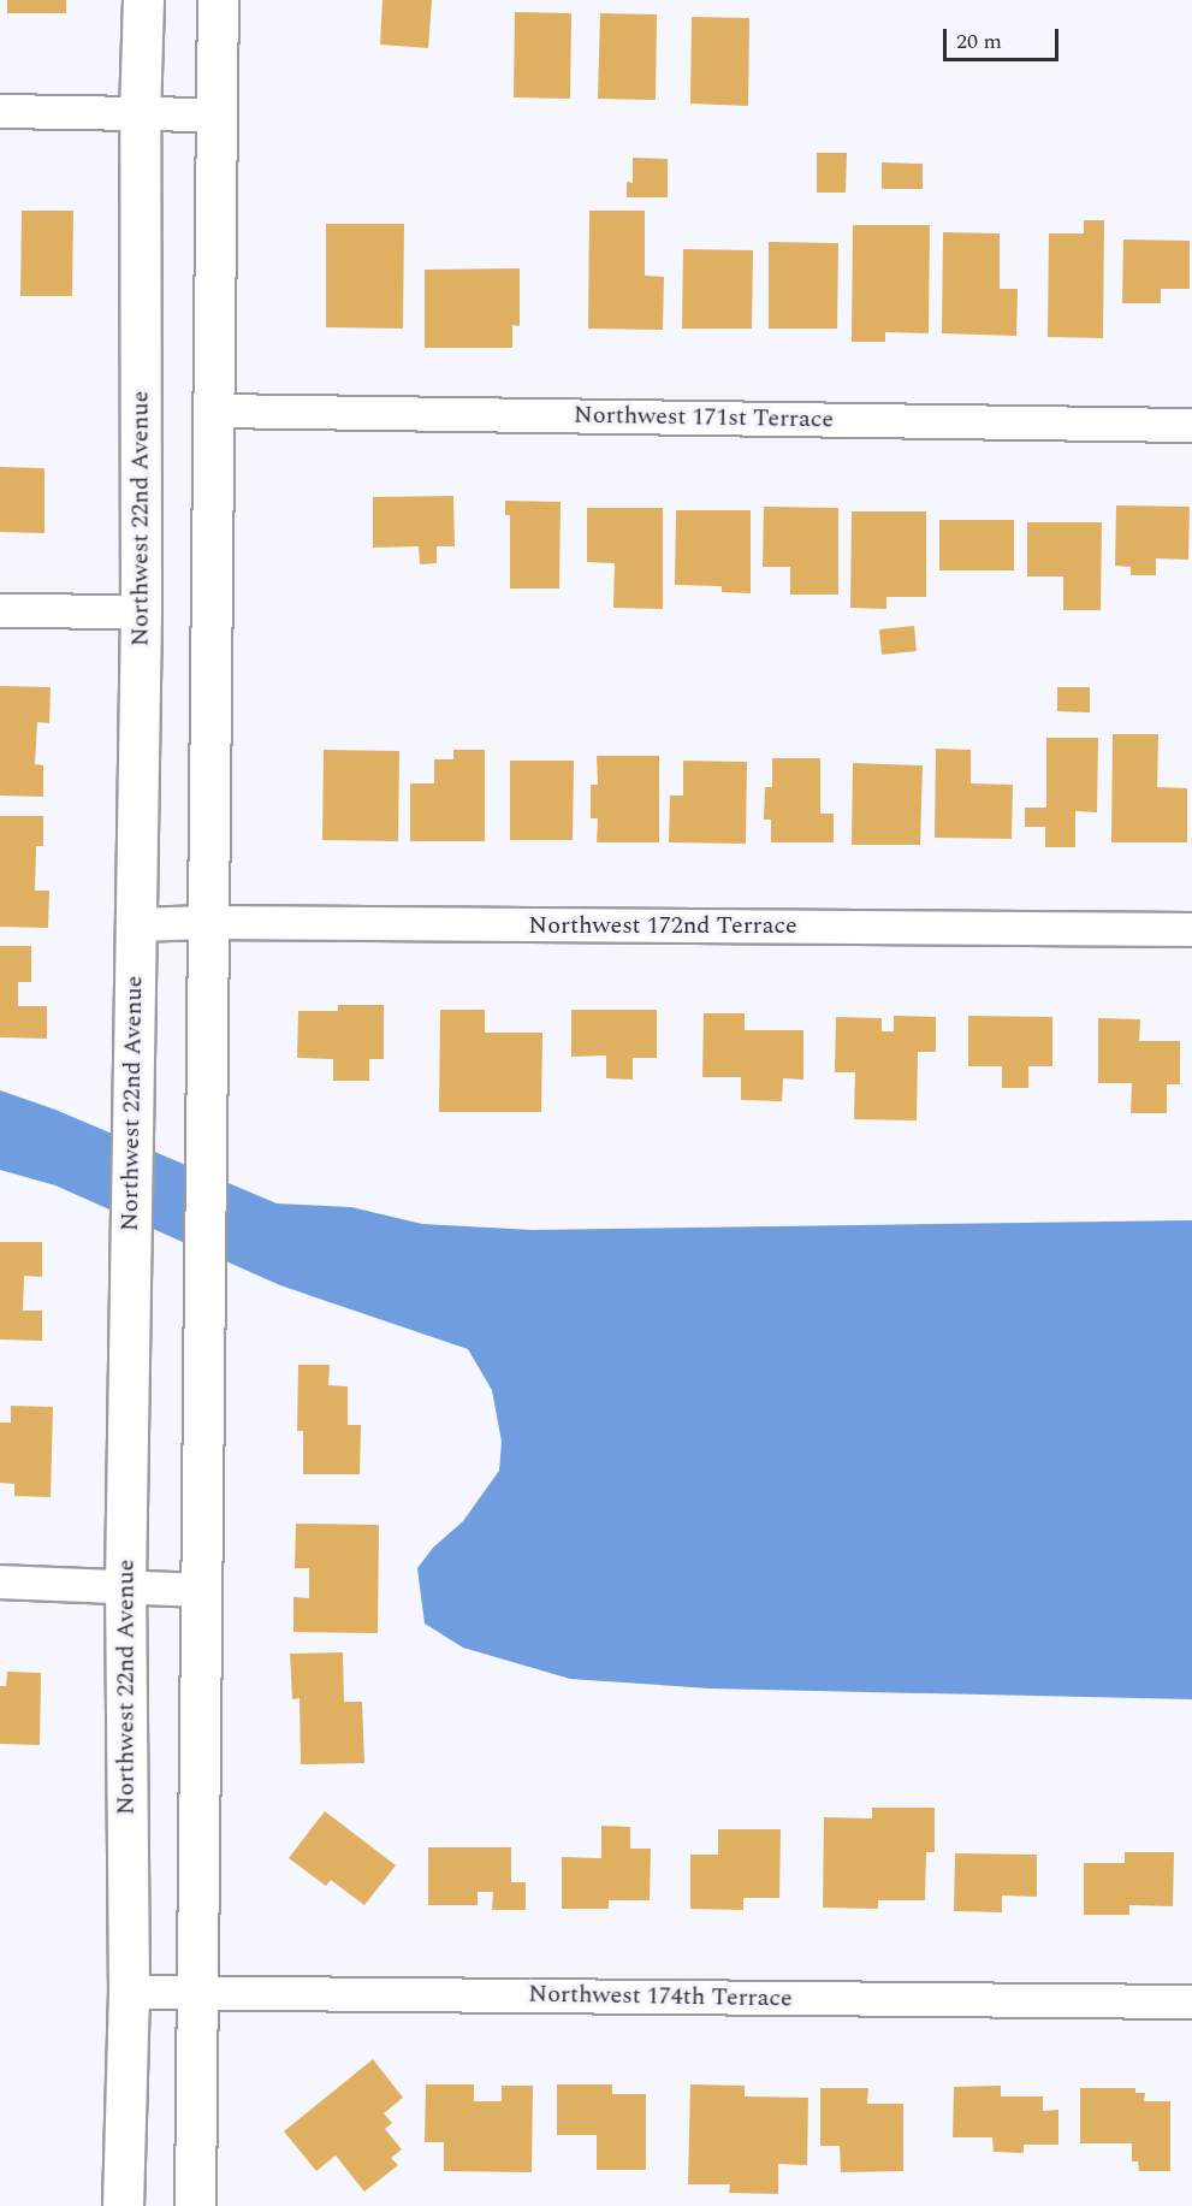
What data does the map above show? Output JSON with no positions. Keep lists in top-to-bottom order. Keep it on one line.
{"streets":{"main road":["Northwest 22nd Avenue"],"street":["Northwest 171st Terrace","Northwest 172nd Terrace","Northwest 174th Terrace"]},"crossings":[["Northwest 22nd Avenue","Northwest 172nd Terrace"],["Northwest 22nd Avenue","Northwest 174th Terrace"]],"scale_bar":"20 m"}
